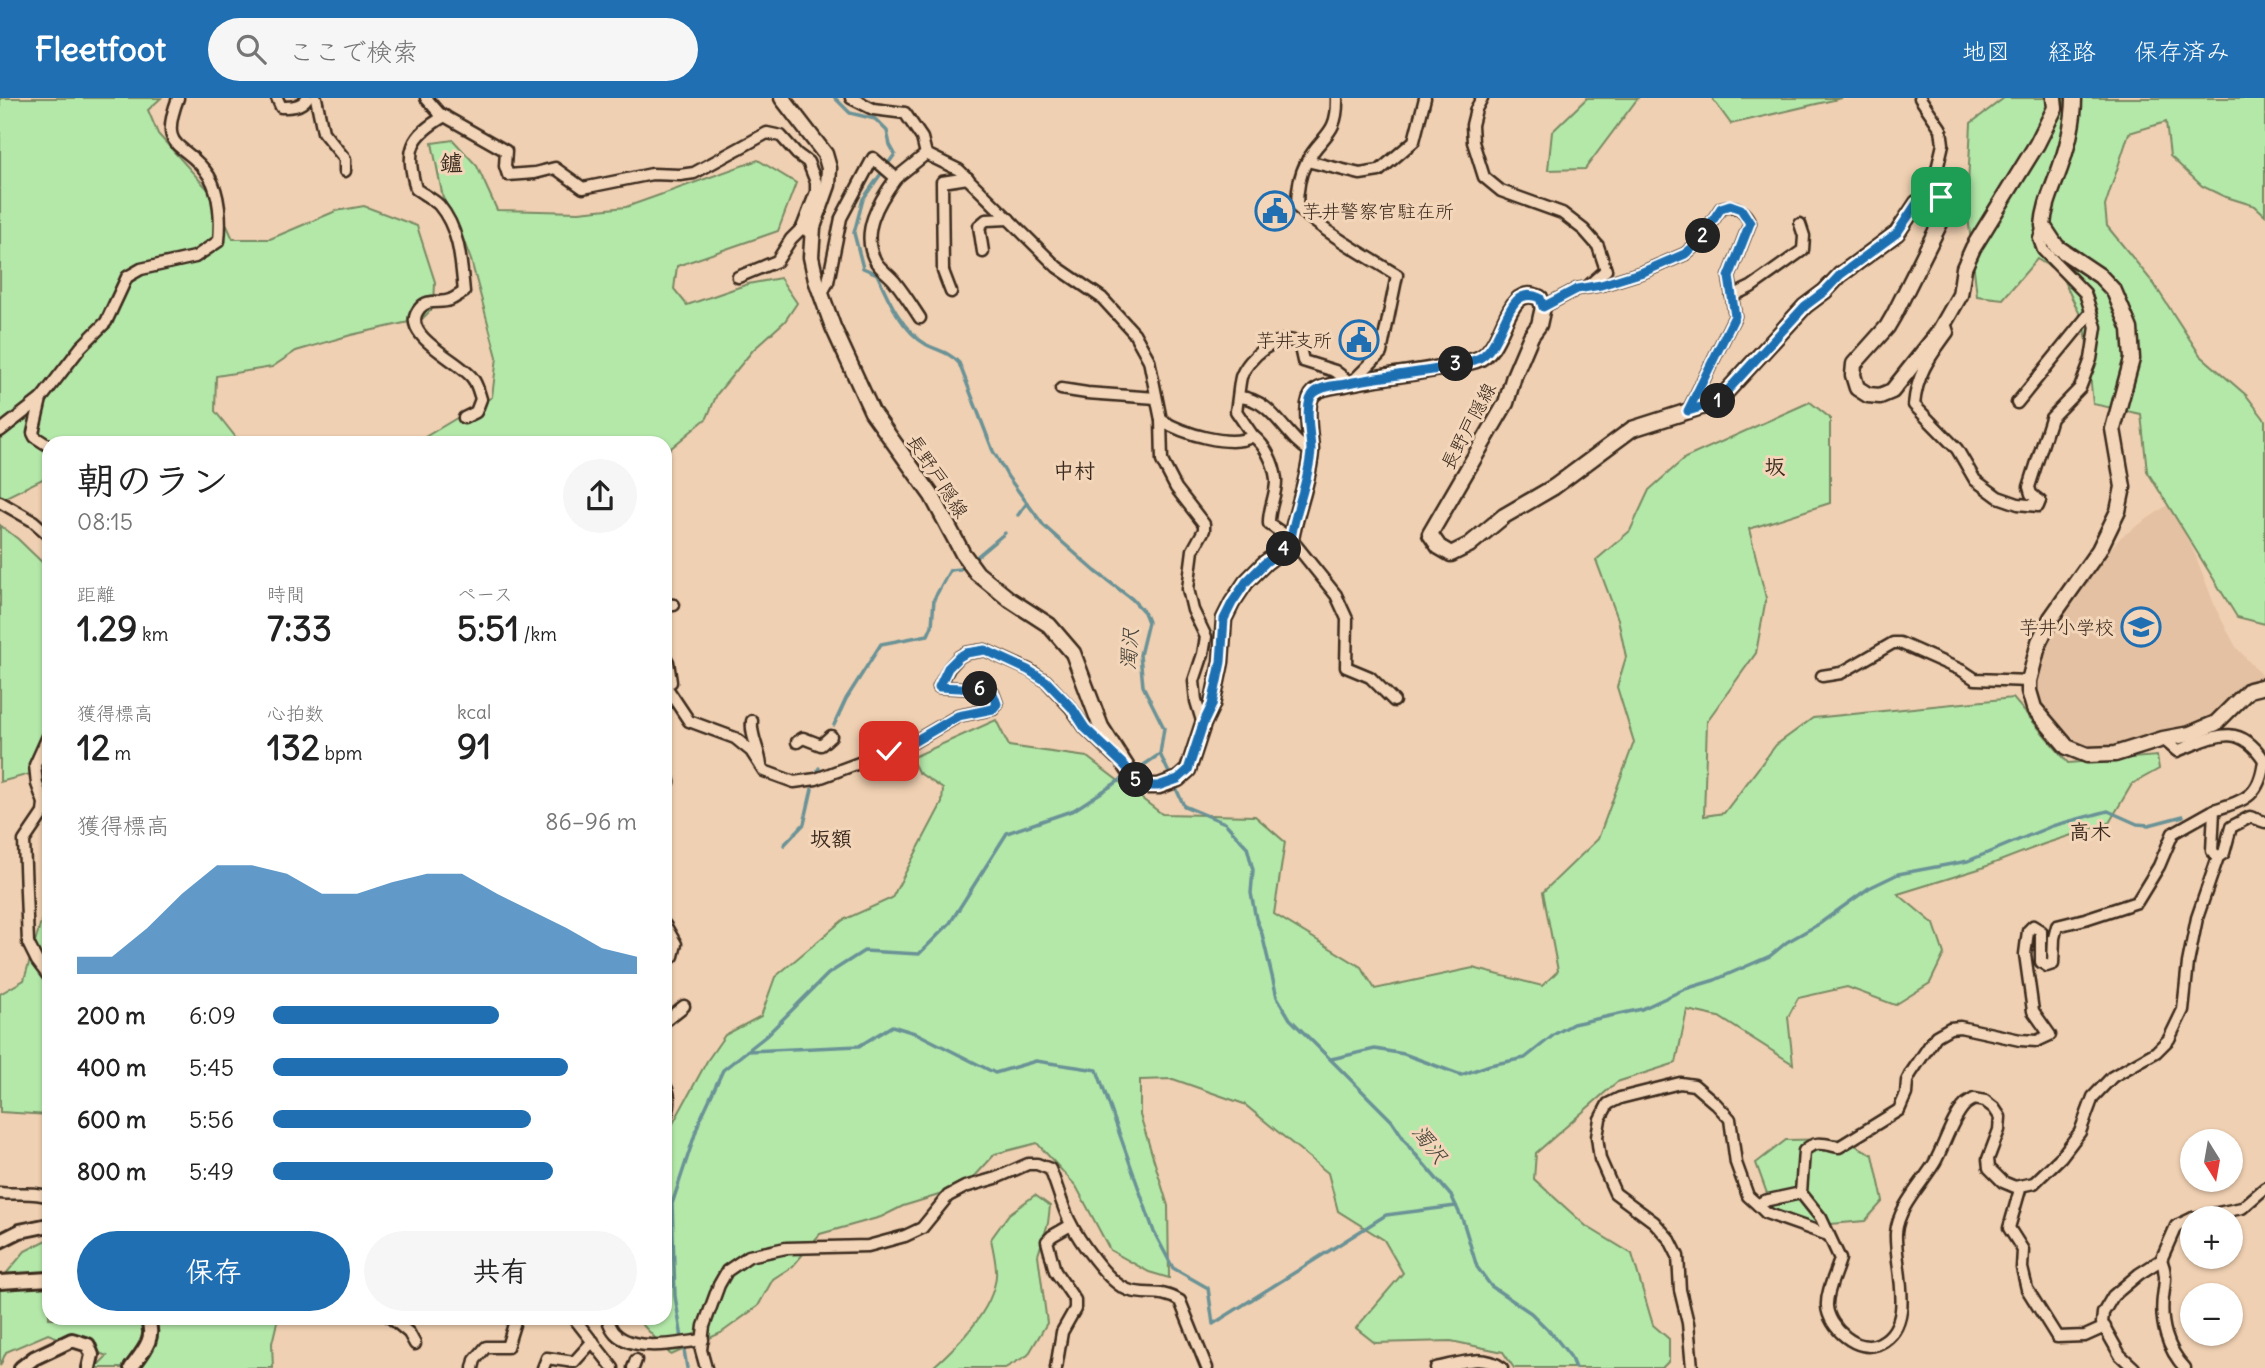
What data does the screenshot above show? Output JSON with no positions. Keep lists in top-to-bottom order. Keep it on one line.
{"streets":{"main road":["長野戸隠線"]},"districts":["鑪","坂","中村","高木","坂額"],"water":["濁沢"],"places":{"public building":["芋井警察官駐在所","芋井支所"],"school or university":["芋井小学校"]},"north":"bottom","page":{"header":"Fleetfoot","search":"ここで検索","nav":["地図","経路","保存済み"],"pins":["2","3","1","4","6","5"],"heading":["朝のラン","08:15"],"stats":[["距離","1.29 km"],["時間","7:33"],["ペース","5:51 /km"],["獲得標高","12 m"],["心拍数","132 bpm"],["kcal","91"]],"chart":["獲得標高","86–96 m"],"list":[{"name":"200 m","note":"6:09"},{"name":"400 m","note":"5:45"},{"name":"600 m","note":"5:56"},{"name":"800 m","note":"5:49"}],"map_buttons":["+","−"],"buttons":["保存","共有"]}}
